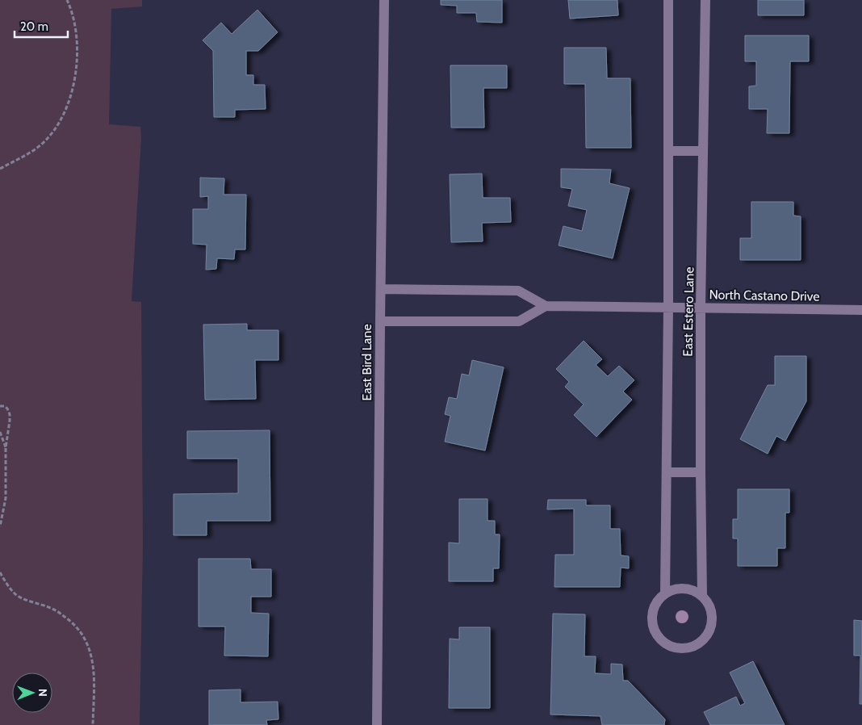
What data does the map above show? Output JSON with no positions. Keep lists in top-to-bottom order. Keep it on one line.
{"streets":{"street":["North Castano Drive","East Estero Lane","East Bird Lane"]},"crossings":[["North Castano Drive","East Estero Lane"],["North Castano Drive","East Bird Lane"]],"scale_bar":"20 m","north":"right"}
